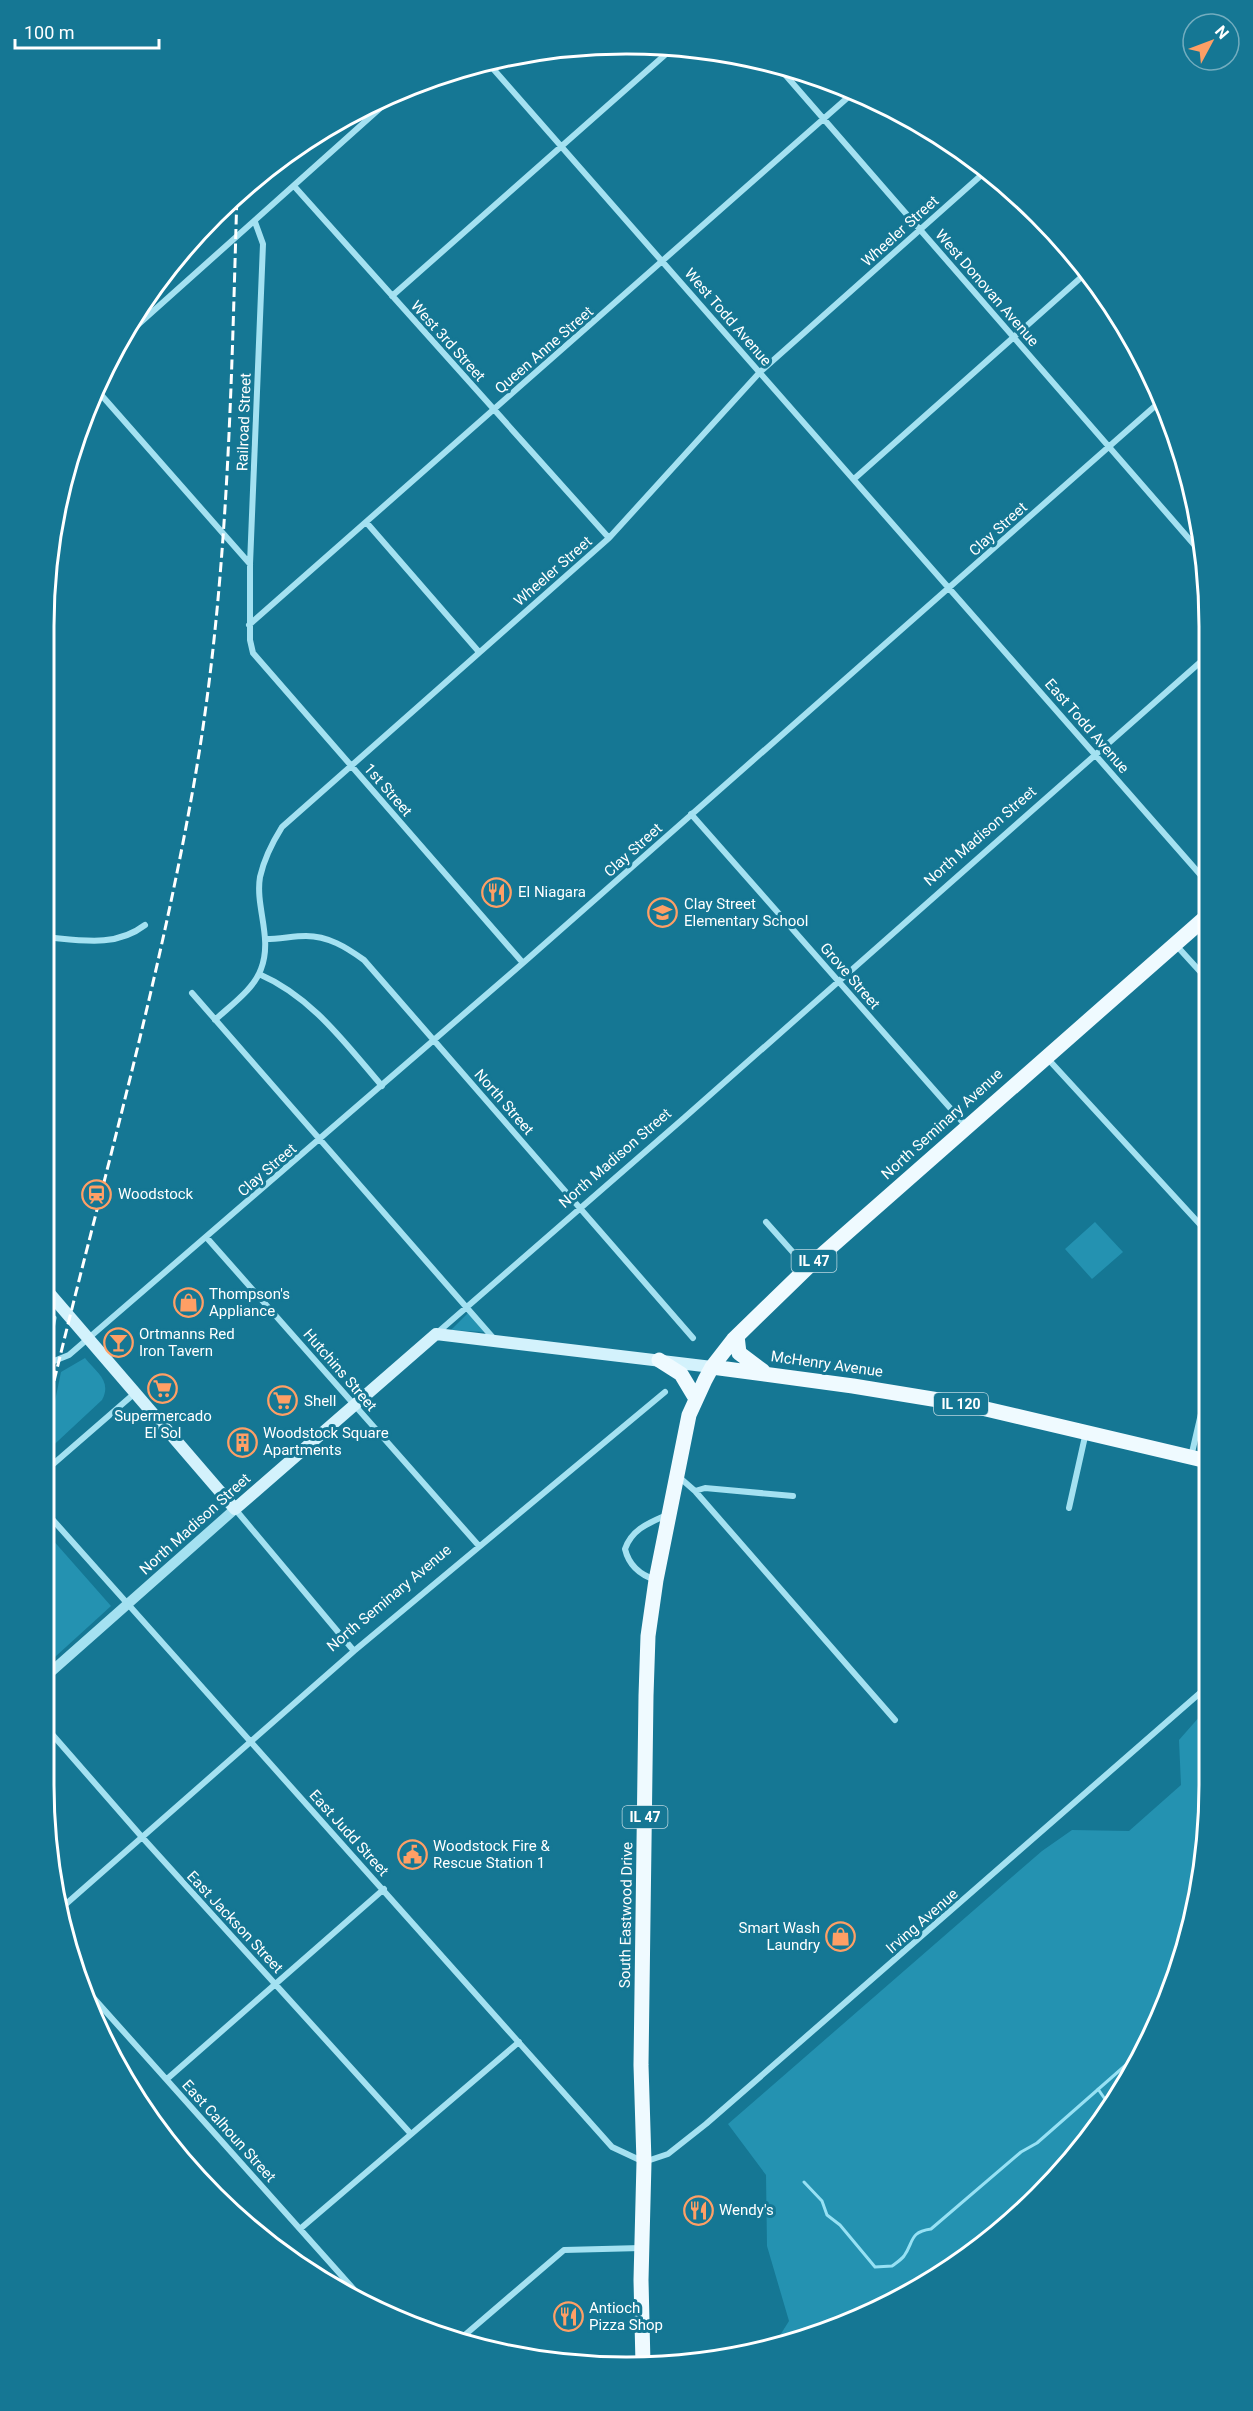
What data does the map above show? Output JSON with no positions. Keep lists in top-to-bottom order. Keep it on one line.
{"streets":{"main road":["North Madison Street","North Seminary Avenue","IL 47","McHenry Avenue","IL 120","South Eastwood Drive"],"street":["Wheeler Street","West Donovan Avenue","West Todd Avenue","West 3rd Street","Queen Anne Street","Railroad Street","Clay Street","East Todd Avenue","1st Street","Grove Street","North Street","Hutchins Street","East Judd Street","Irving Avenue","East Jackson Street","East Calhoun Street"]},"crossings":[["Wheeler Street","West Donovan Avenue"],["Wheeler Street","West Todd Avenue"],["Wheeler Street","West 3rd Street"],["Wheeler Street","1st Street"],["Wheeler Street","North Street"],["West Donovan Avenue","Queen Anne Street"],["West Donovan Avenue","Clay Street"],["West Todd Avenue","Queen Anne Street"],["West Todd Avenue","Clay Street"],["West Todd Avenue","East Todd Avenue"],["West 3rd Street","Queen Anne Street"],["Queen Anne Street","Railroad Street"],["Queen Anne Street","1st Street"],["Railroad Street","1st Street"],["Clay Street","East Todd Avenue"],["Clay Street","1st Street"],["Clay Street","Grove Street"],["Clay Street","North Street"],["Clay Street","Hutchins Street"],["East Todd Avenue","North Madison Street"],["North Madison Street","Grove Street"],["North Madison Street","North Street"],["North Madison Street","McHenry Avenue"],["North Madison Street","Hutchins Street"],["North Madison Street","East Judd Street"],["Grove Street","North Seminary Avenue"],["North Seminary Avenue","McHenry Avenue"],["North Seminary Avenue","Hutchins Street"],["North Seminary Avenue","East Judd Street"],["North Seminary Avenue","South Eastwood Drive"],["North Seminary Avenue","East Jackson Street"],["McHenry Avenue","South Eastwood Drive"],["East Judd Street","South Eastwood Drive"],["East Judd Street","Irving Avenue"],["South Eastwood Drive","Irving Avenue"]],"places":{"restaurant":["El Niagara","Wendy's","Antioch Pizza Shop"],"school or university":["Clay Street Elementary School"],"station":["Woodstock"],"shop":["Thompson's Appliance","Smart Wash Laundry"],"bar":["Ortmanns Red Iron Tavern"],"supermarket":["Supermercado El Sol","Shell"],"building":["Woodstock Square Apartments"],"public building":["Woodstock Fire & Rescue Station 1"]},"scale_bar":"100 m","north":"top right"}
